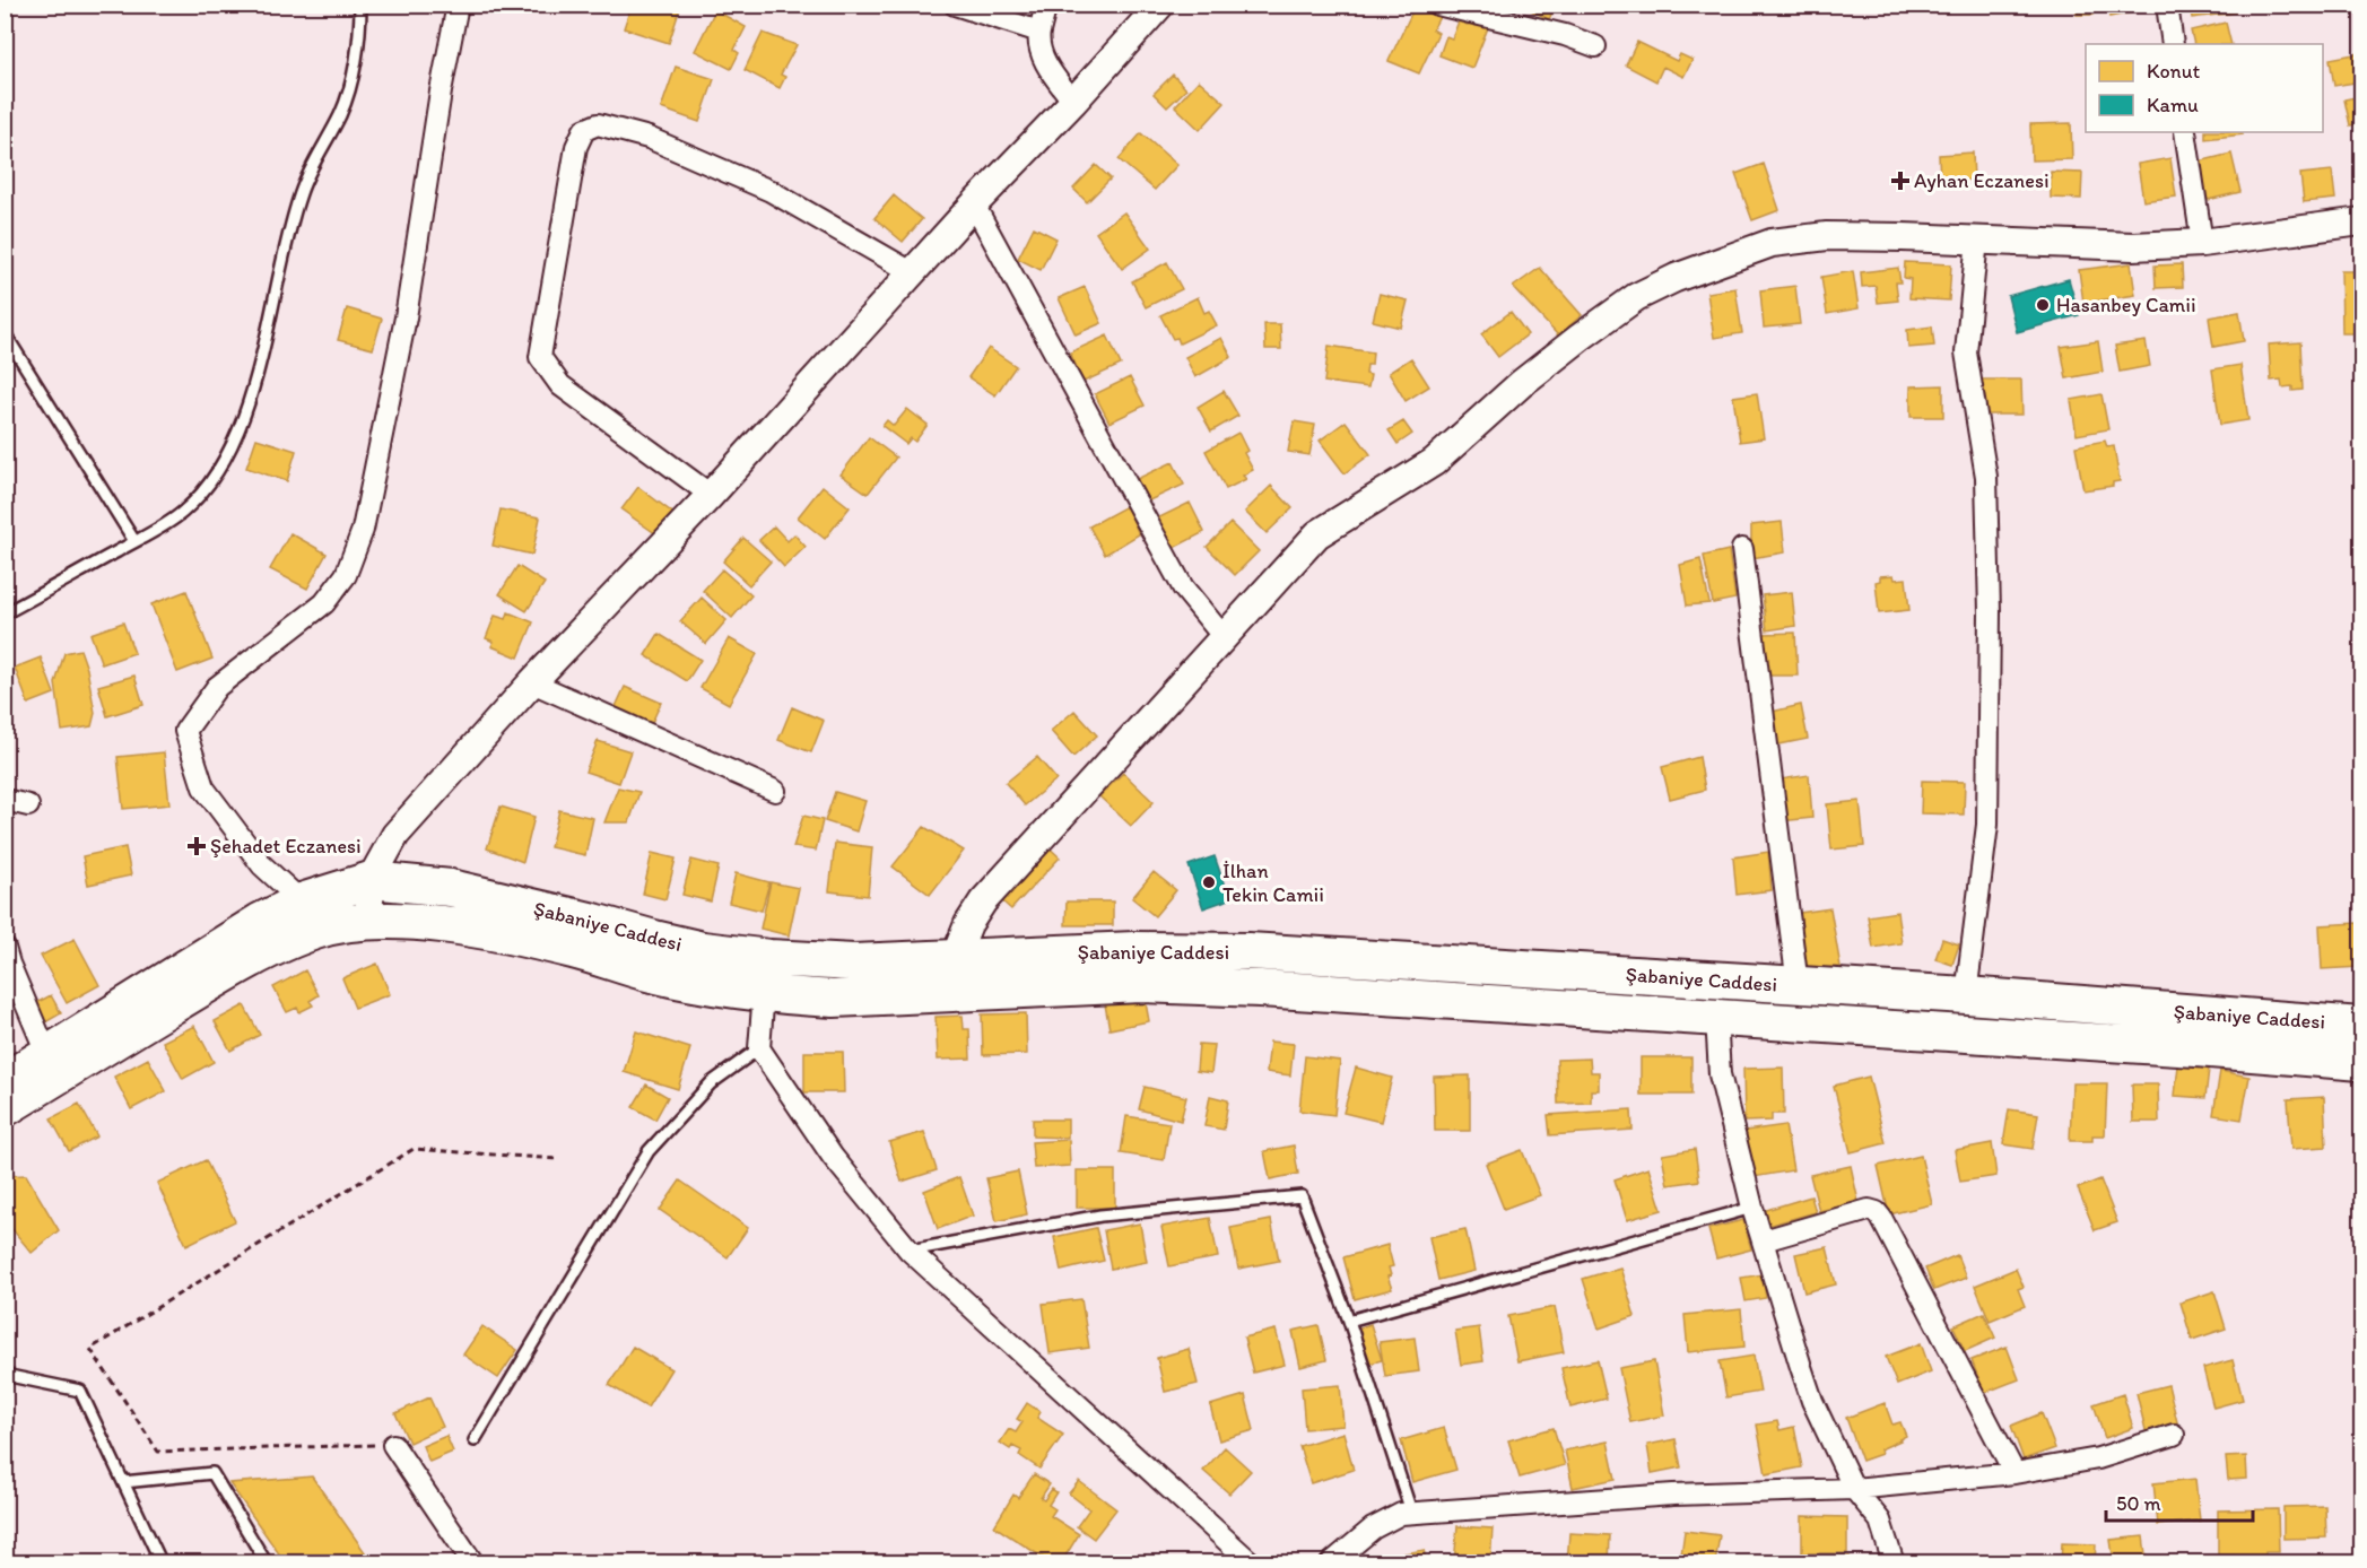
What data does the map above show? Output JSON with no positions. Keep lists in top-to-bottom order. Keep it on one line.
{"streets":{"highway":["Şabaniye Caddesi"]},"places":{"health":["Ayhan Eczanesi","Şehadet Eczanesi"],"other":["Hasanbey Camii","İlhan Tekin Camii"]},"legend":["Konut","Kamu"],"scale_bar":"50 m"}
